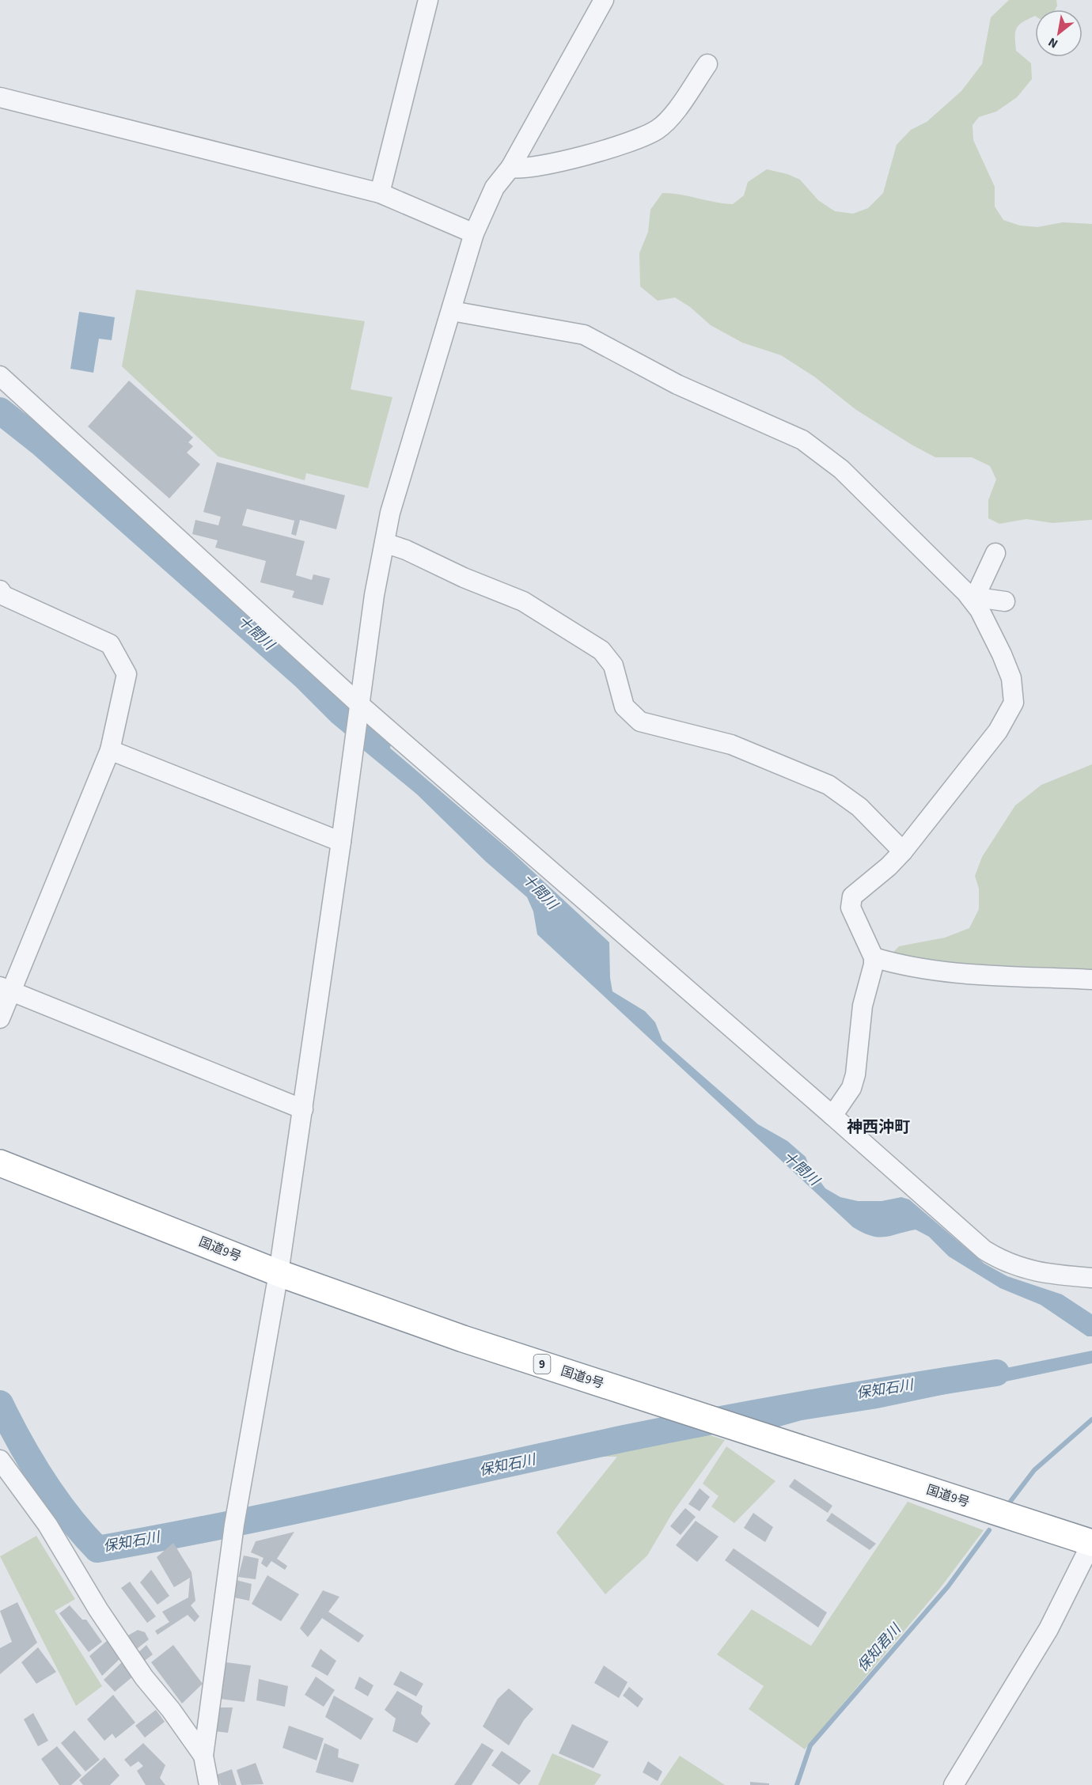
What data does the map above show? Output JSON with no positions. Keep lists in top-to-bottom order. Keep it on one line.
{"streets":{"highway":["国道9号","9"]},"districts":["神西沖町"],"water":["十間川","保知石川","保知君川"],"north":"bottom left"}
